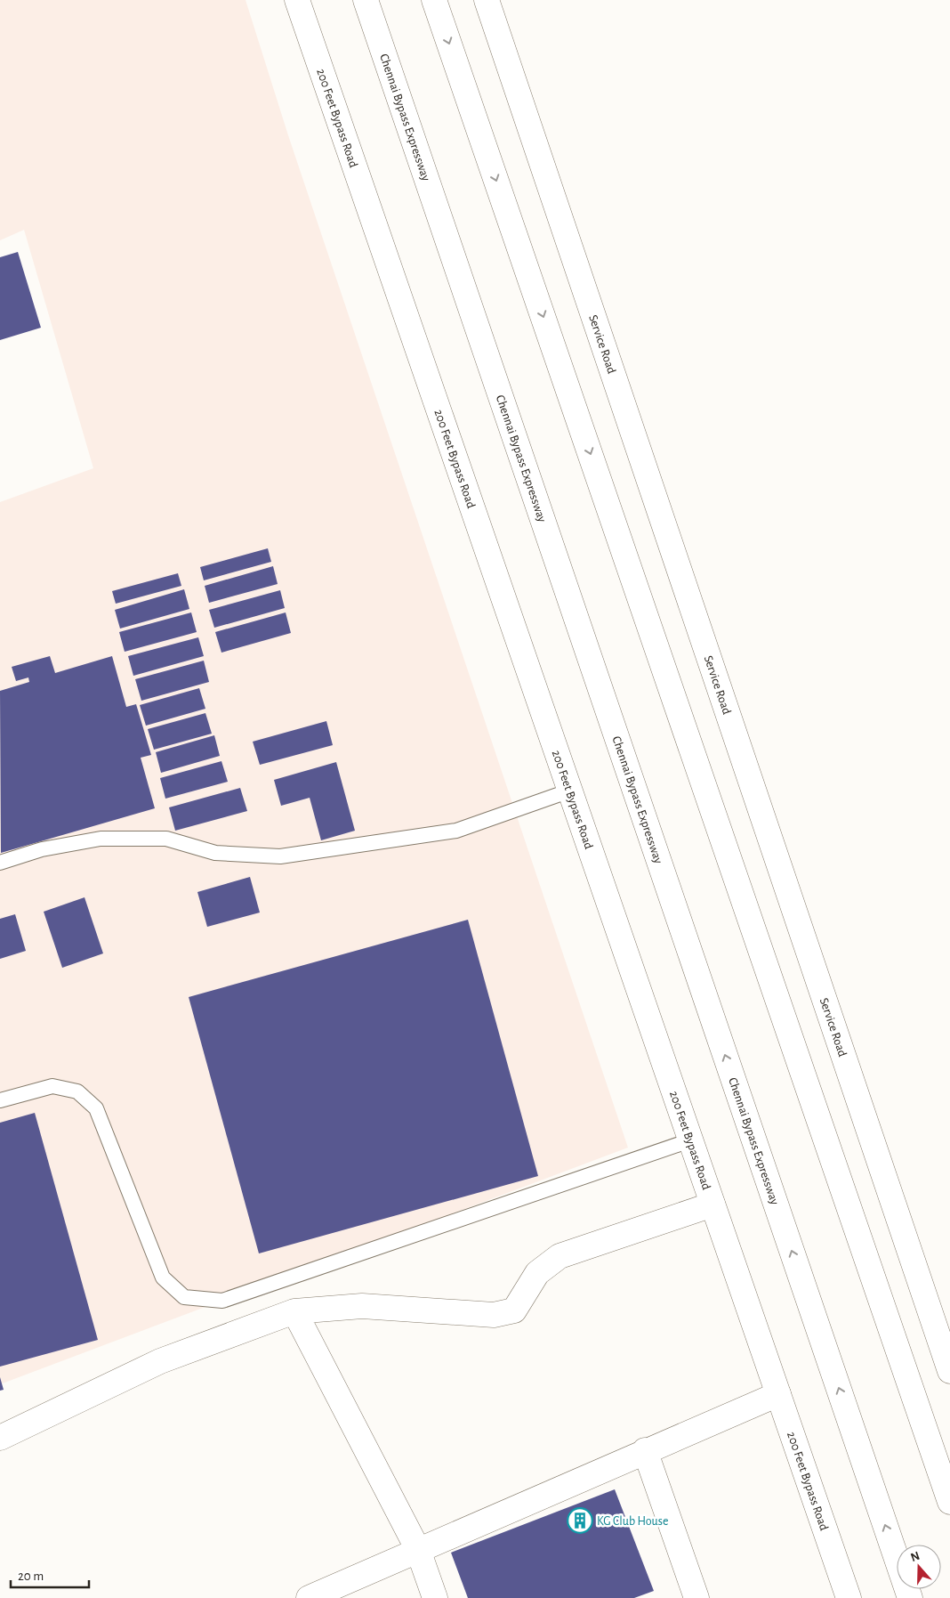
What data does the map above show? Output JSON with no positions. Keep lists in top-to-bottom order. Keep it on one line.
{"streets":{"main road":["Chennai Bypass Expressway","200 Feet Bypass Road","Service Road"]},"places":{"building":["KG Club House"]},"scale_bar":"20 m","north":"top"}
